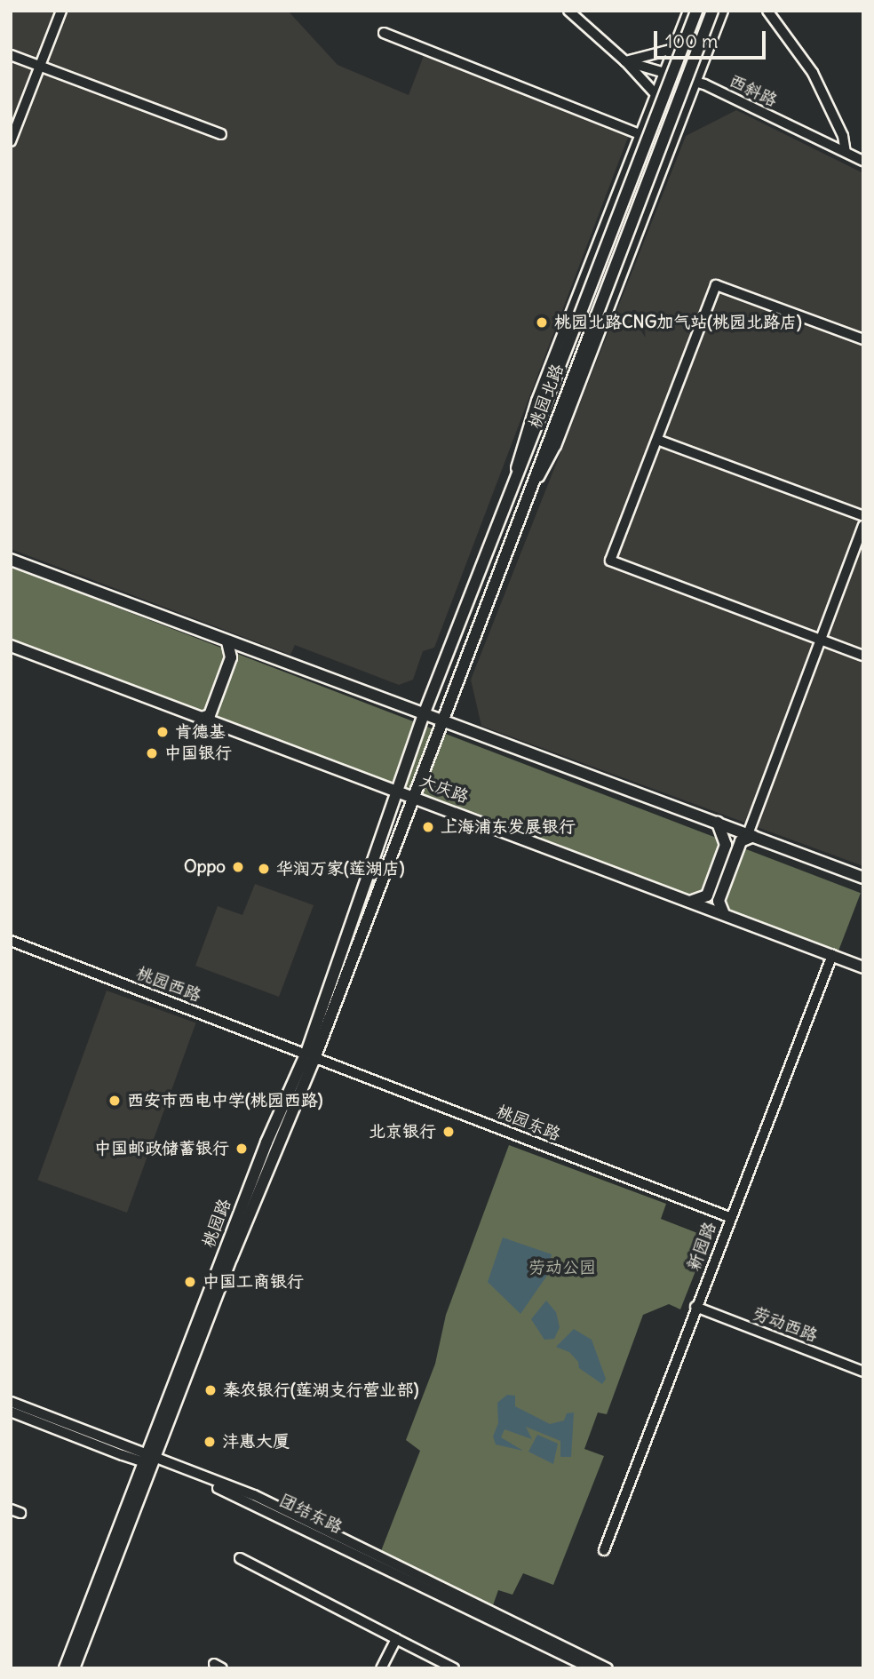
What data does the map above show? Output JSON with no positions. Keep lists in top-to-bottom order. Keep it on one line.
{"streets":{"main road":["桃园北路","大庆路","桃园路"],"street":["西斜路","桃园西路","桃园东路","新园路","劳动西路","团结东路"]},"crossings":[["桃园北路","大庆路"],["桃园北路","桃园路"],["大庆路","桃园路"],["大庆路","新园路"],["桃园西路","桃园东路"],["桃园西路","桃园路"],["桃园东路","桃园路"],["桃园东路","新园路"],["桃园路","团结东路"],["新园路","劳动西路"]],"parks":["劳动公园"],"places":["桃园北路CNG加气站(桃园北路店)","肯德基","中国银行","上海浦东发展银行","Oppo","华润万家(莲湖店)","西安市西电中学(桃园西路)","北京银行","中国邮政储蓄银行","中国工商银行","秦农银行(莲湖支行营业部)","沣惠大厦"],"scale_bar":"100 m"}
